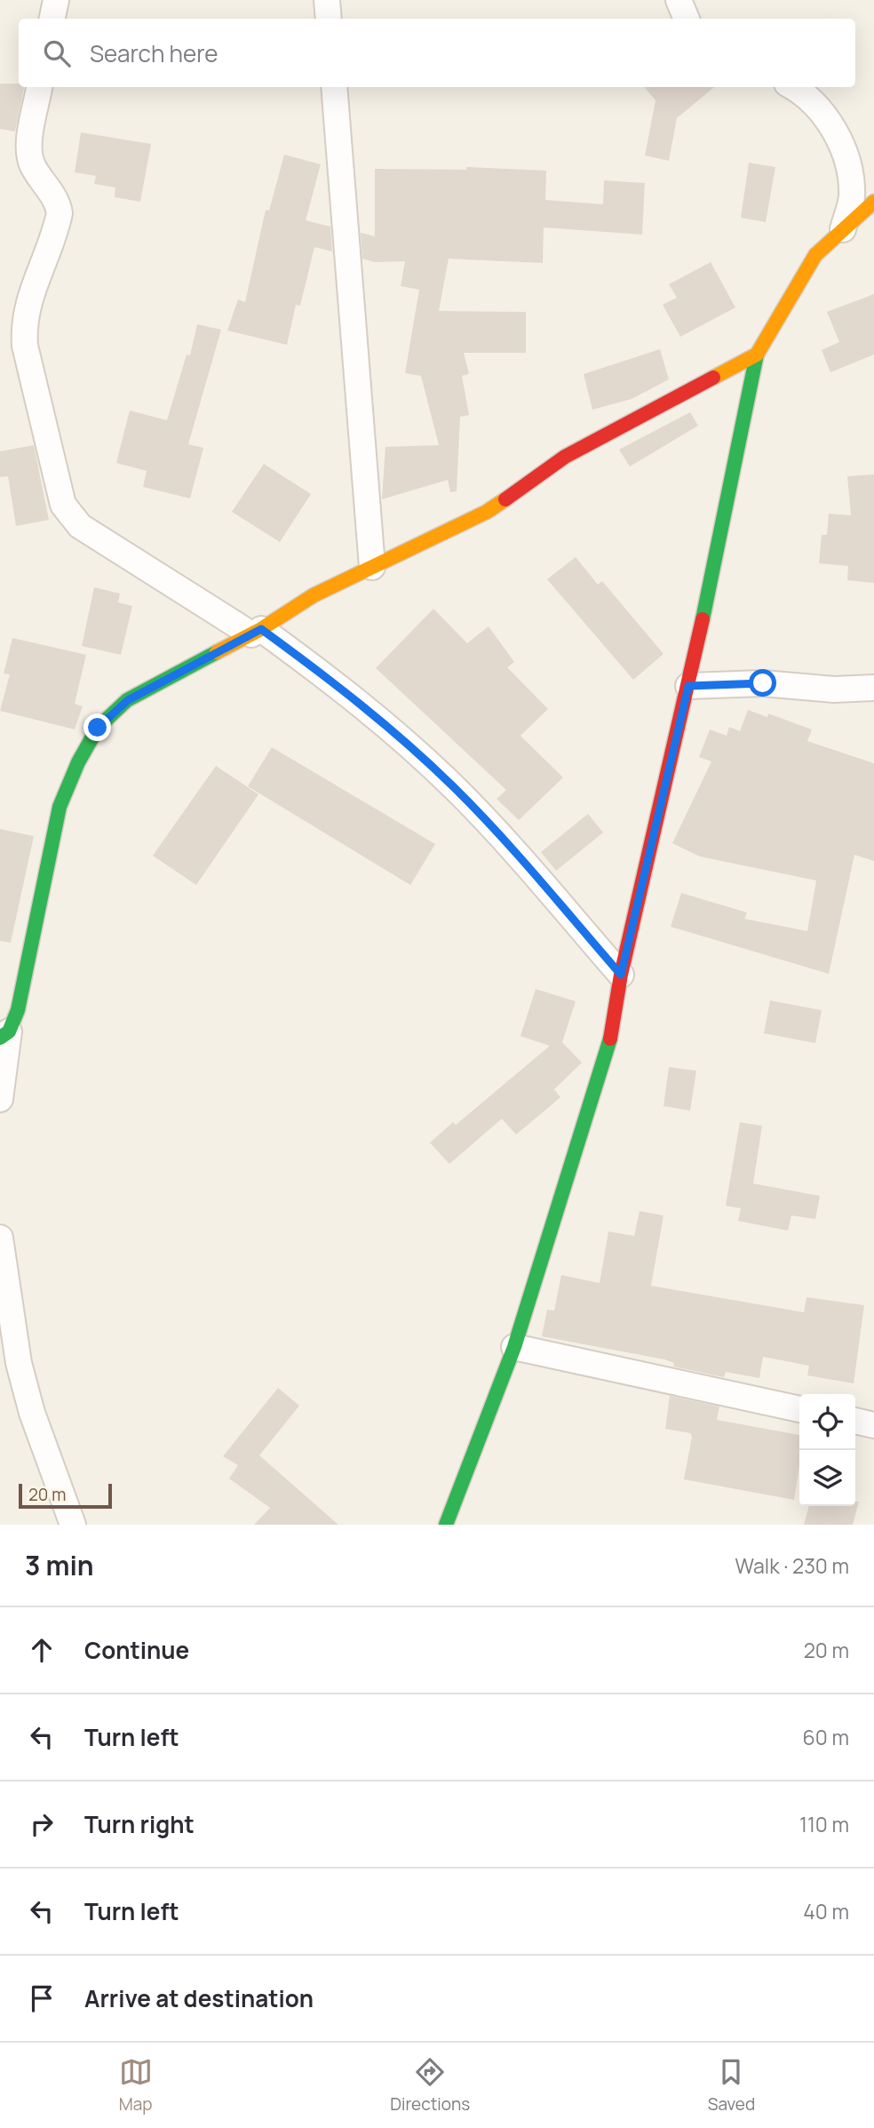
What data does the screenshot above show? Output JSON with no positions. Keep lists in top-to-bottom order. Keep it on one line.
{"scale_bar":"20 m","page":{"search":"Search here","scale":"20 m","heading":["3 min","Walk · 230 m"],"list":[["Continue","20 m"],["Turn left","60 m"],["Turn right","110 m"],["Turn left","40 m"],"Arrive at destination"],"nav":["Map","Directions","Saved"]}}
